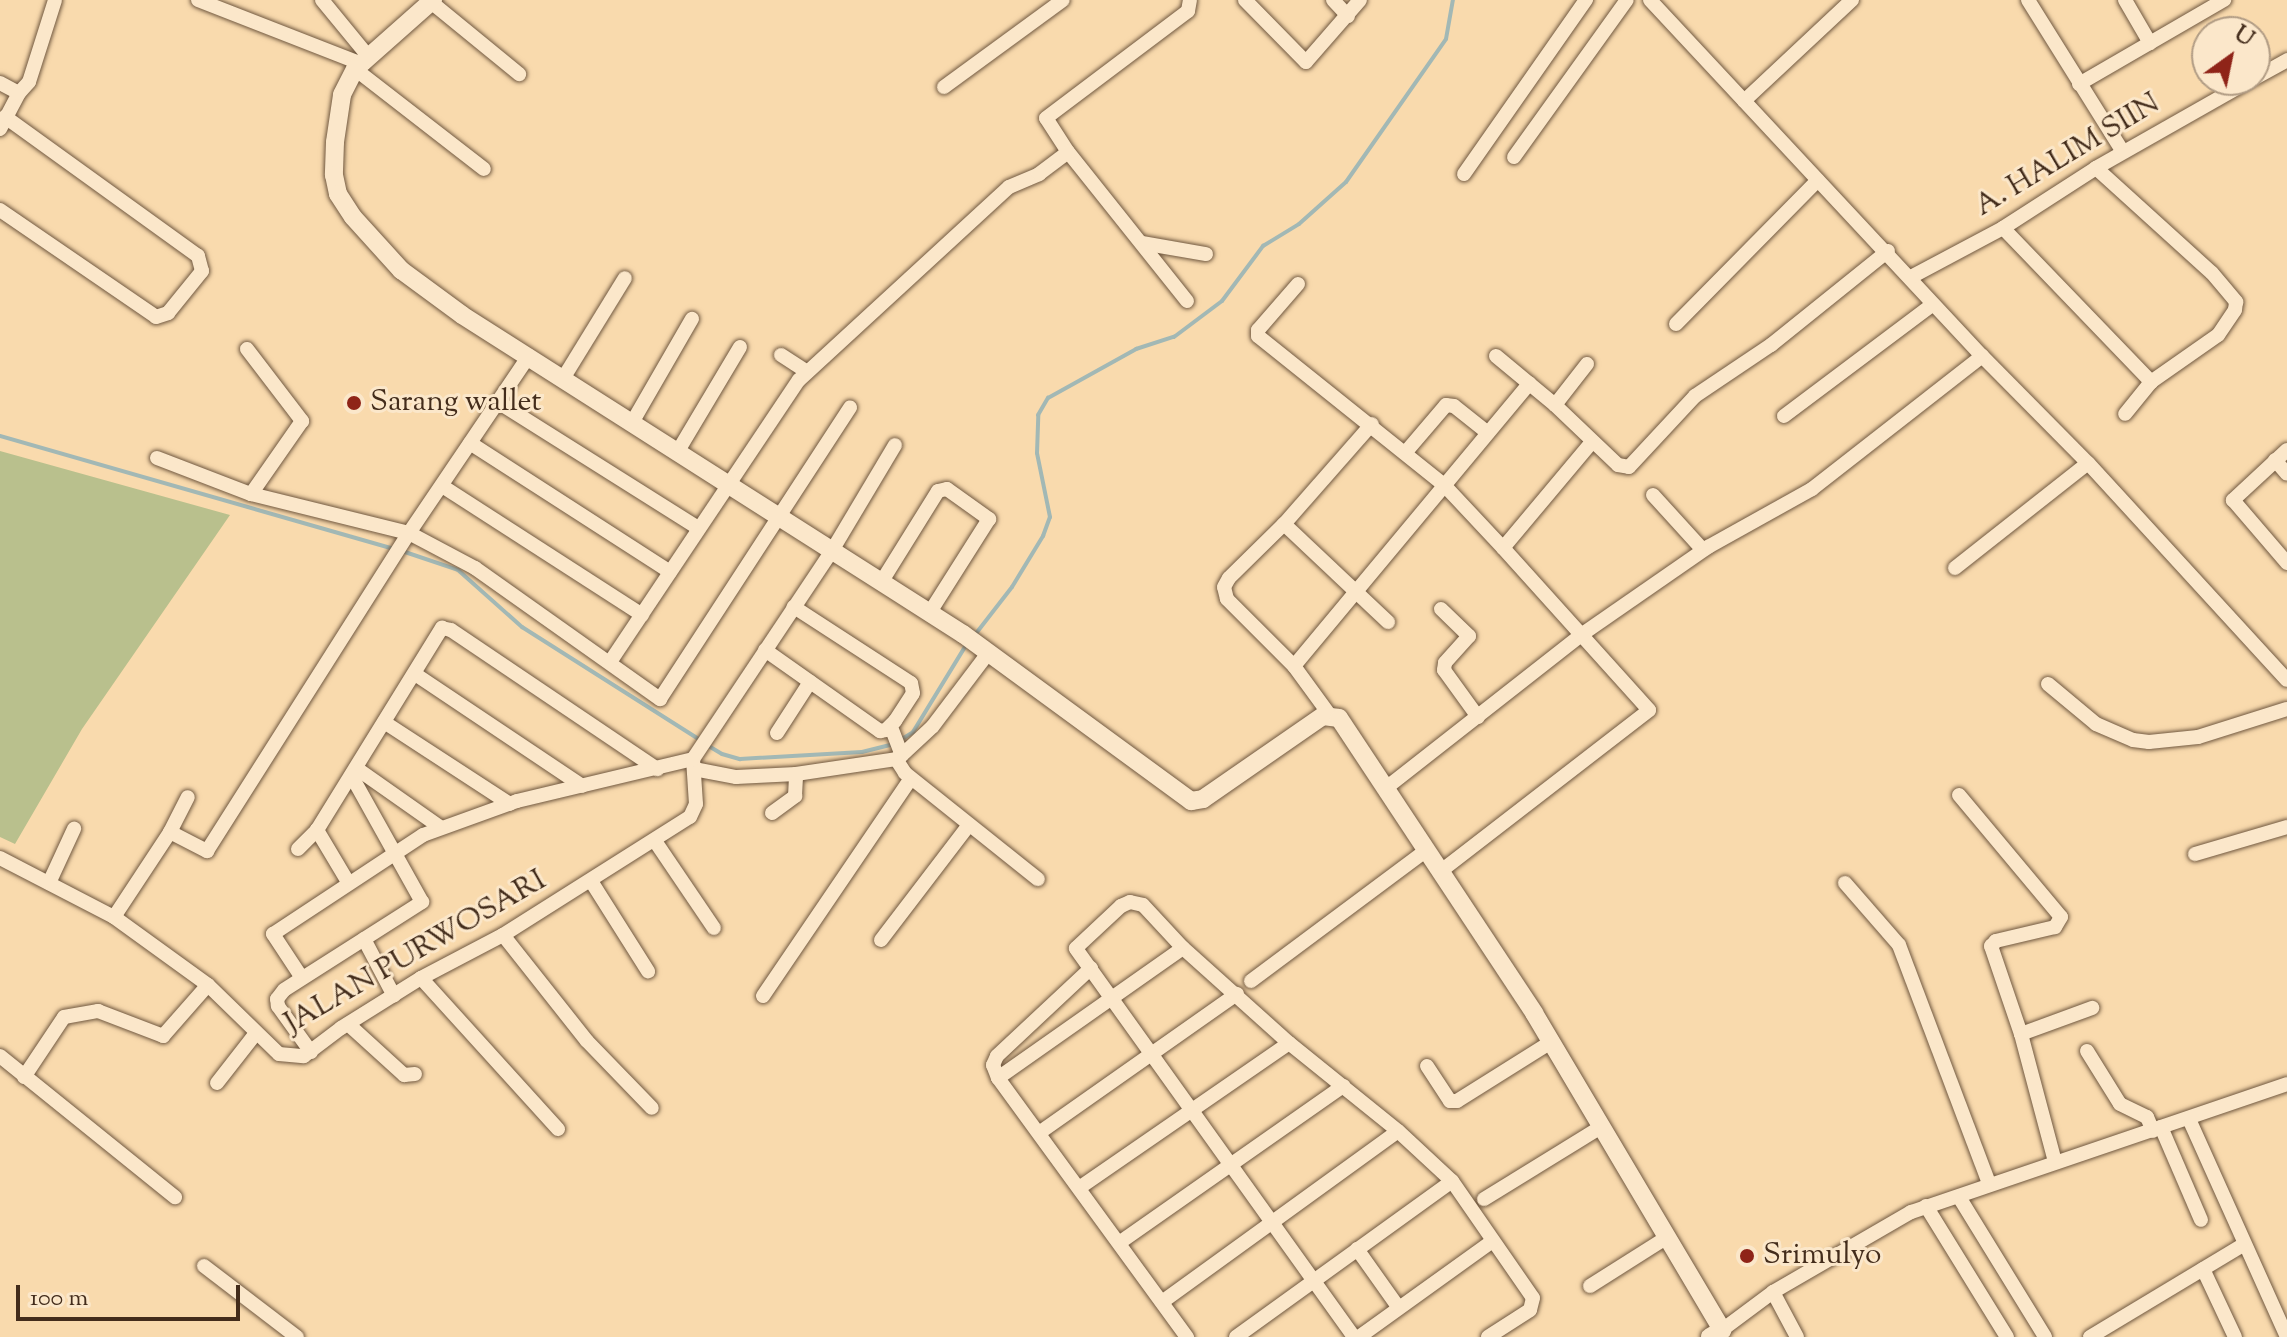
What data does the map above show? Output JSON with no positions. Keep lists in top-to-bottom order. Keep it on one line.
{"streets":{"street":["A. HALIM SIIN","JALAN PURWOSARI"]},"places":["Sarang wallet","Srimulyo"],"scale_bar":"100 m","north":"top right"}
